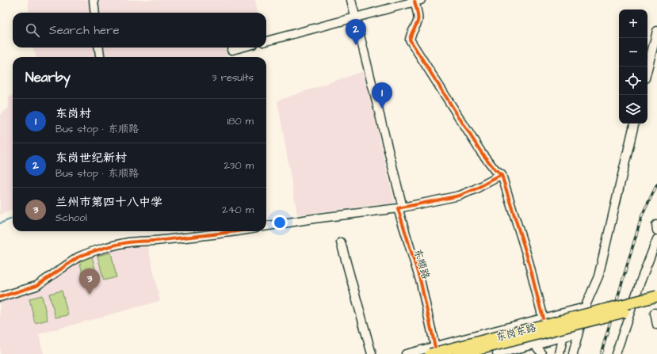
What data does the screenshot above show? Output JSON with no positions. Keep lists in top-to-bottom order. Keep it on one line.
{"streets":{"main road":["东岗东路"],"street":["东顺路"]},"crossings":[["东顺路","东岗东路"]],"page":{"map_buttons":["+","−"],"search":"Search here","pins":["2","1","3"],"heading":["Nearby","3 results"],"list":[{"mark":"1","name":"东岗村","note":"Bus stop · 东顺路","value":"180 m"},{"mark":"2","name":"东岗世纪新村","note":"Bus stop · 东顺路","value":"230 m"},{"mark":"3","name":"兰州市第四十八中学","note":"School","value":"240 m"}]}}
